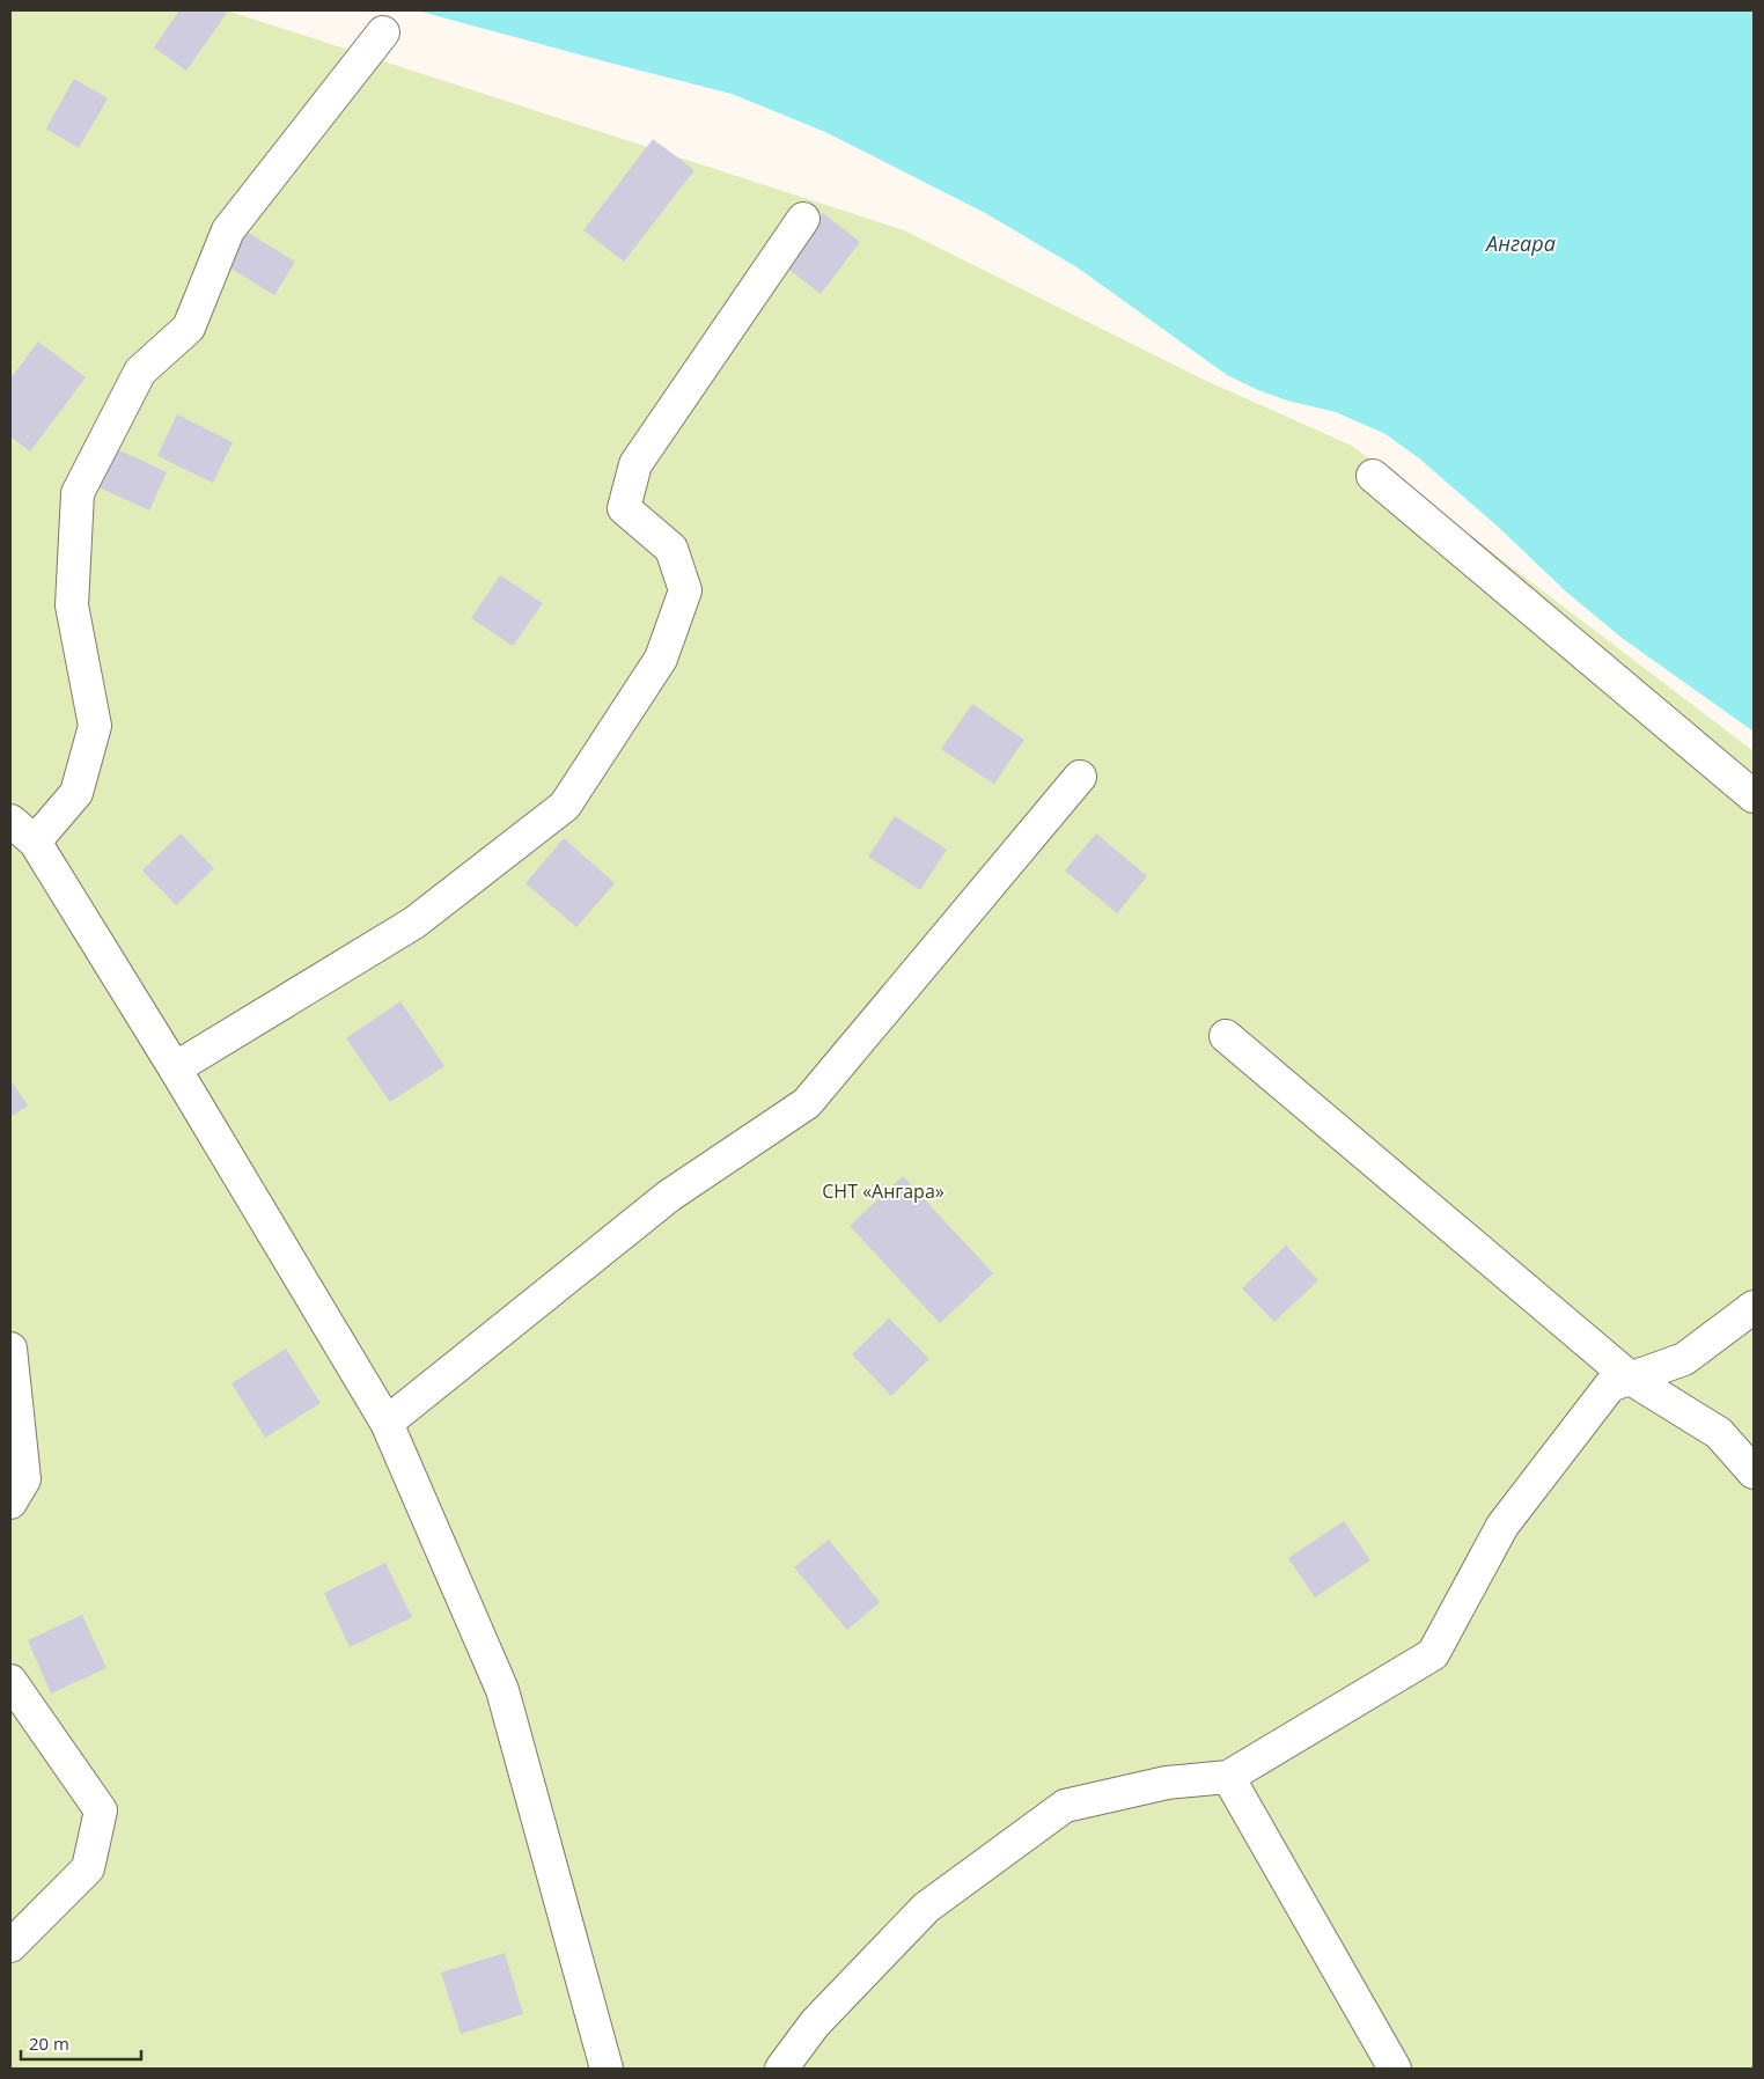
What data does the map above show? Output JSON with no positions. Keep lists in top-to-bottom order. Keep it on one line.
{"water":["Ангара"],"parks":["СНТ «Ангара»"],"scale_bar":"20 m"}
